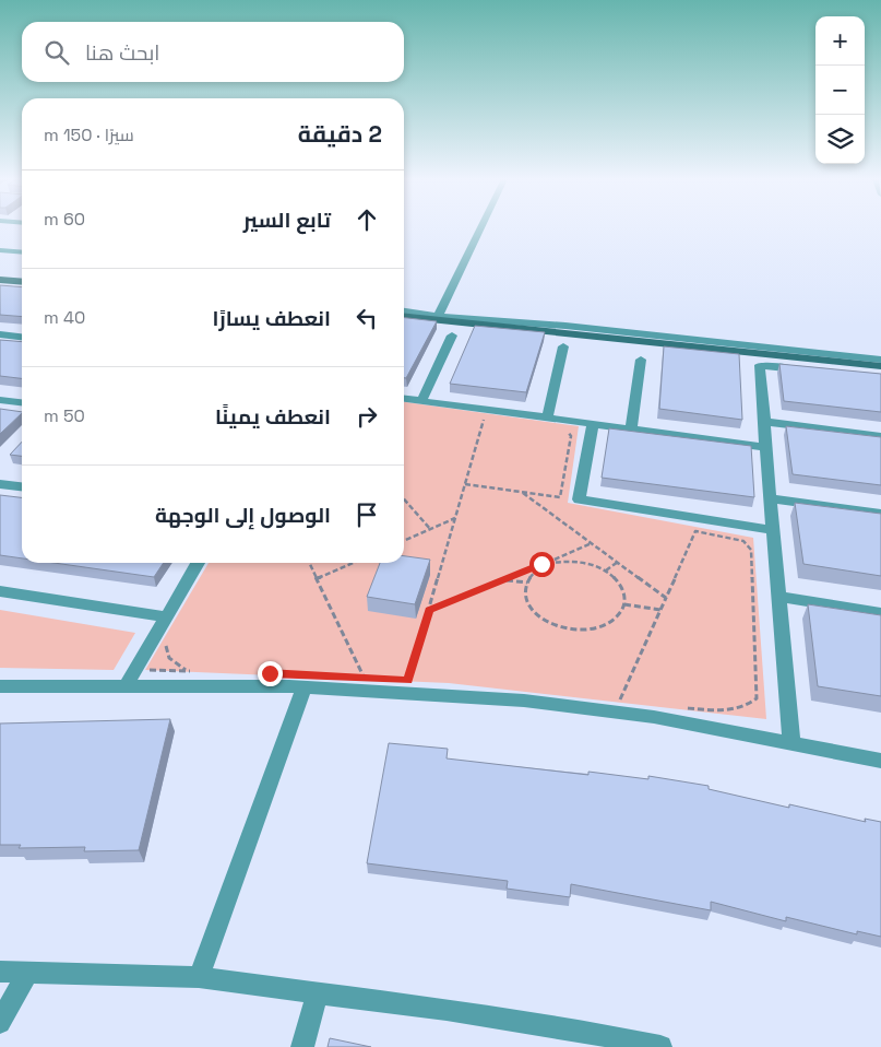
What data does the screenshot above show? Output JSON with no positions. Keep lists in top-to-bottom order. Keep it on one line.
{"page":{"map_buttons":["+","−"],"search":"ابحث هنا","heading":["2 دقيقة","سيرًا · 150 m"],"list":[["تابع السير","60 m"],["انعطف يسارًا","40 m"],["انعطف يمينًا","50 m"],"الوصول إلى الوجهة"]}}
